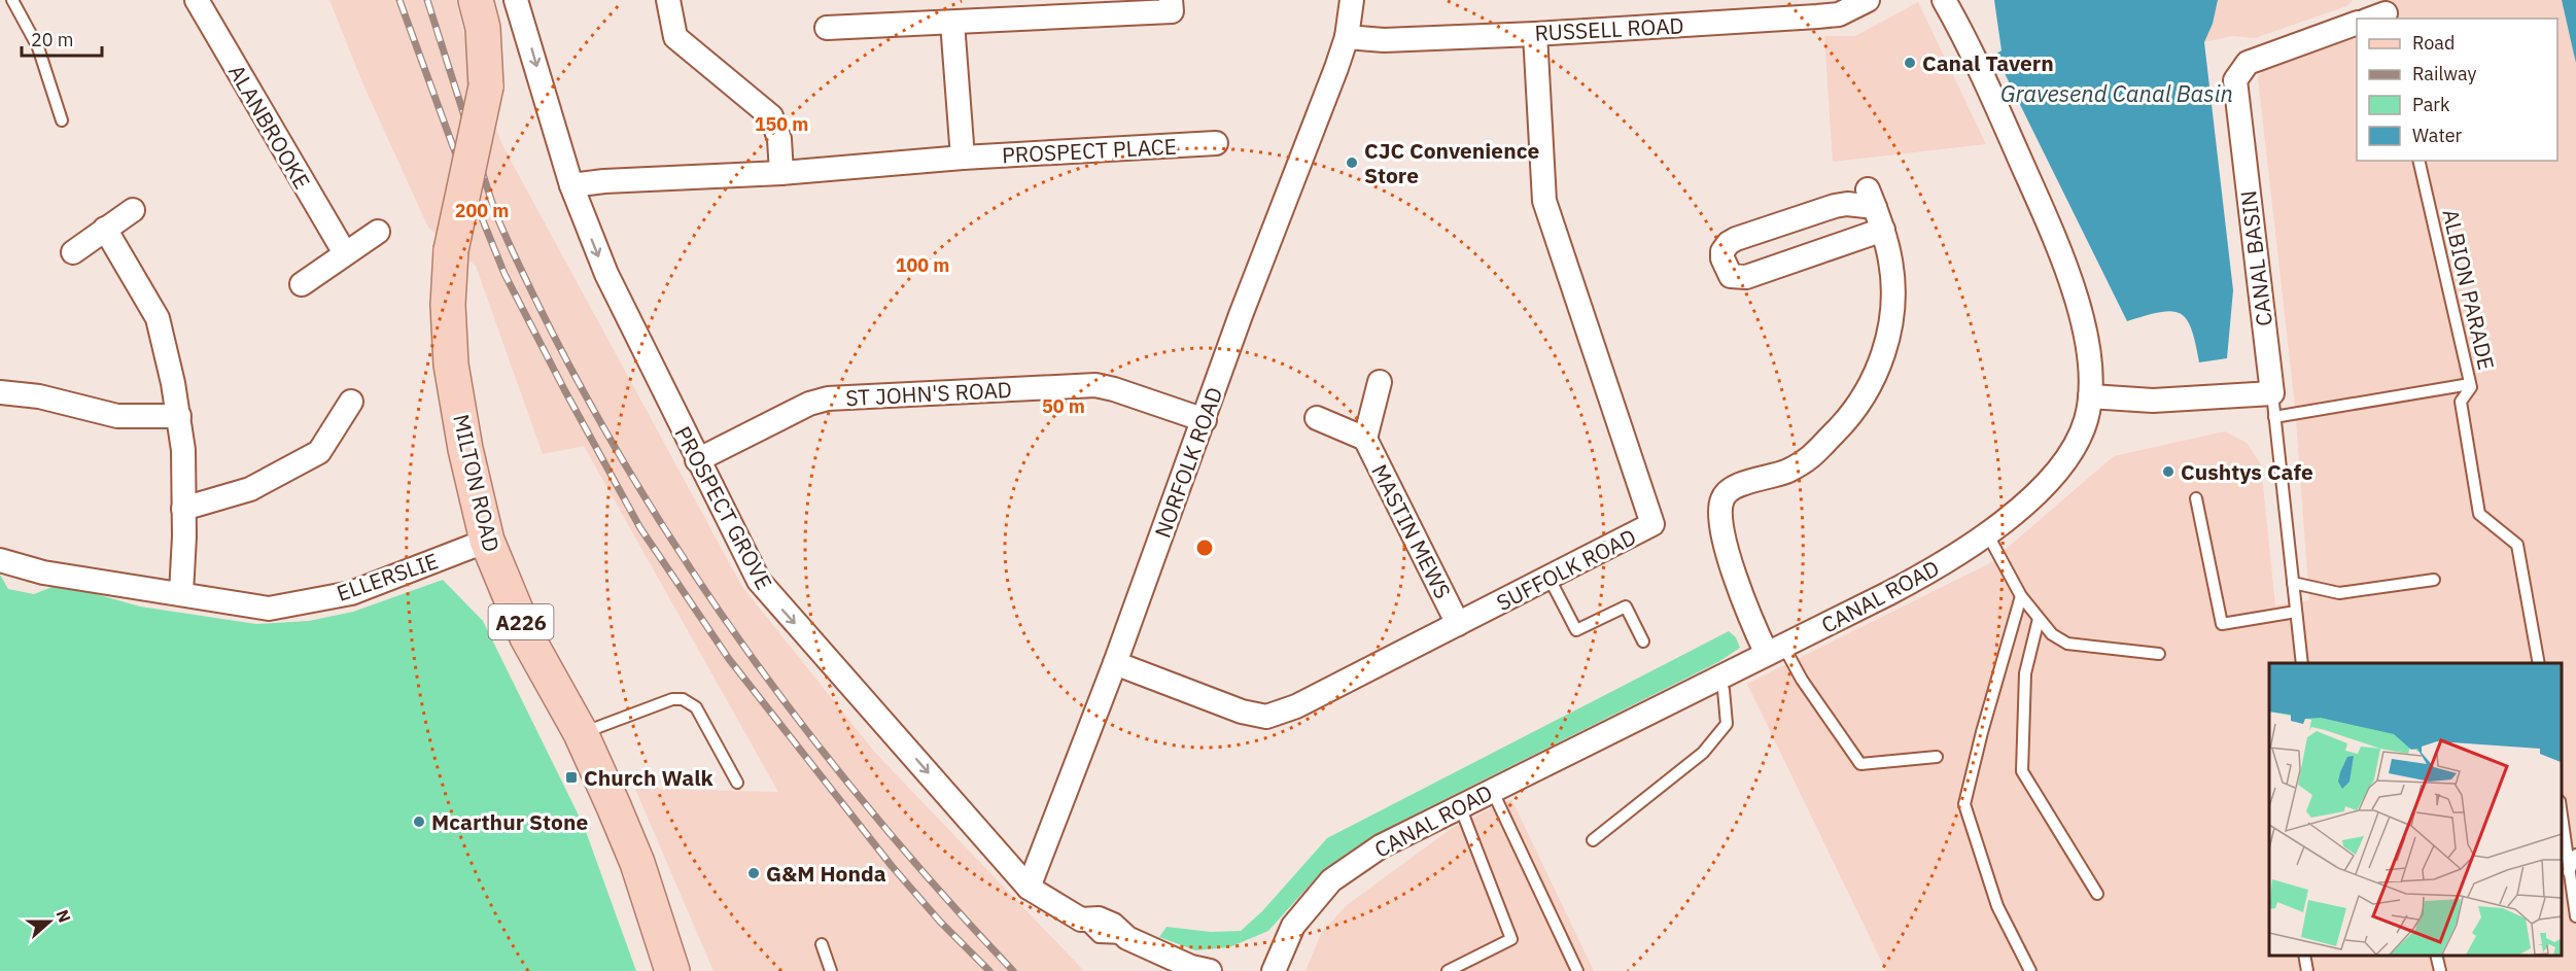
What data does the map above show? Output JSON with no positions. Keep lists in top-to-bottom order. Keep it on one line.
{"streets":{"main road":["MILTON ROAD","A226"],"street":["RUSSELL ROAD","ALANBROOKE","PROSPECT PLACE","CANAL BASIN","ST JOHN'S ROAD","NORFOLK ROAD","PROSPECT GROVE","MASTIN MEWS","SUFFOLK ROAD","ELLERSLIE","CANAL ROAD"],"lane":["ALBION PARADE"]},"crossings":[["RUSSELL ROAD","NORFOLK ROAD"],["RUSSELL ROAD","SUFFOLK ROAD"],["PROSPECT PLACE","PROSPECT GROVE"],["ST JOHN'S ROAD","NORFOLK ROAD"],["ST JOHN'S ROAD","PROSPECT GROVE"],["NORFOLK ROAD","PROSPECT GROVE"],["NORFOLK ROAD","SUFFOLK ROAD"],["MILTON ROAD","ELLERSLIE"],["MASTIN MEWS","SUFFOLK ROAD"]],"one_way":["PROSPECT GROVE"],"water":["Gravesend Canal Basin"],"places":{"other":["Canal Tavern","CJC Convenience Store","Cushtys Cafe","Mcarthur Stone","G&M Honda"],"transit":["Church Walk"]},"legend":["Road","Railway","Park","Water"],"scale_bar":"20 m","north":"right","rings":["150 m","200 m","100 m","50 m"]}
